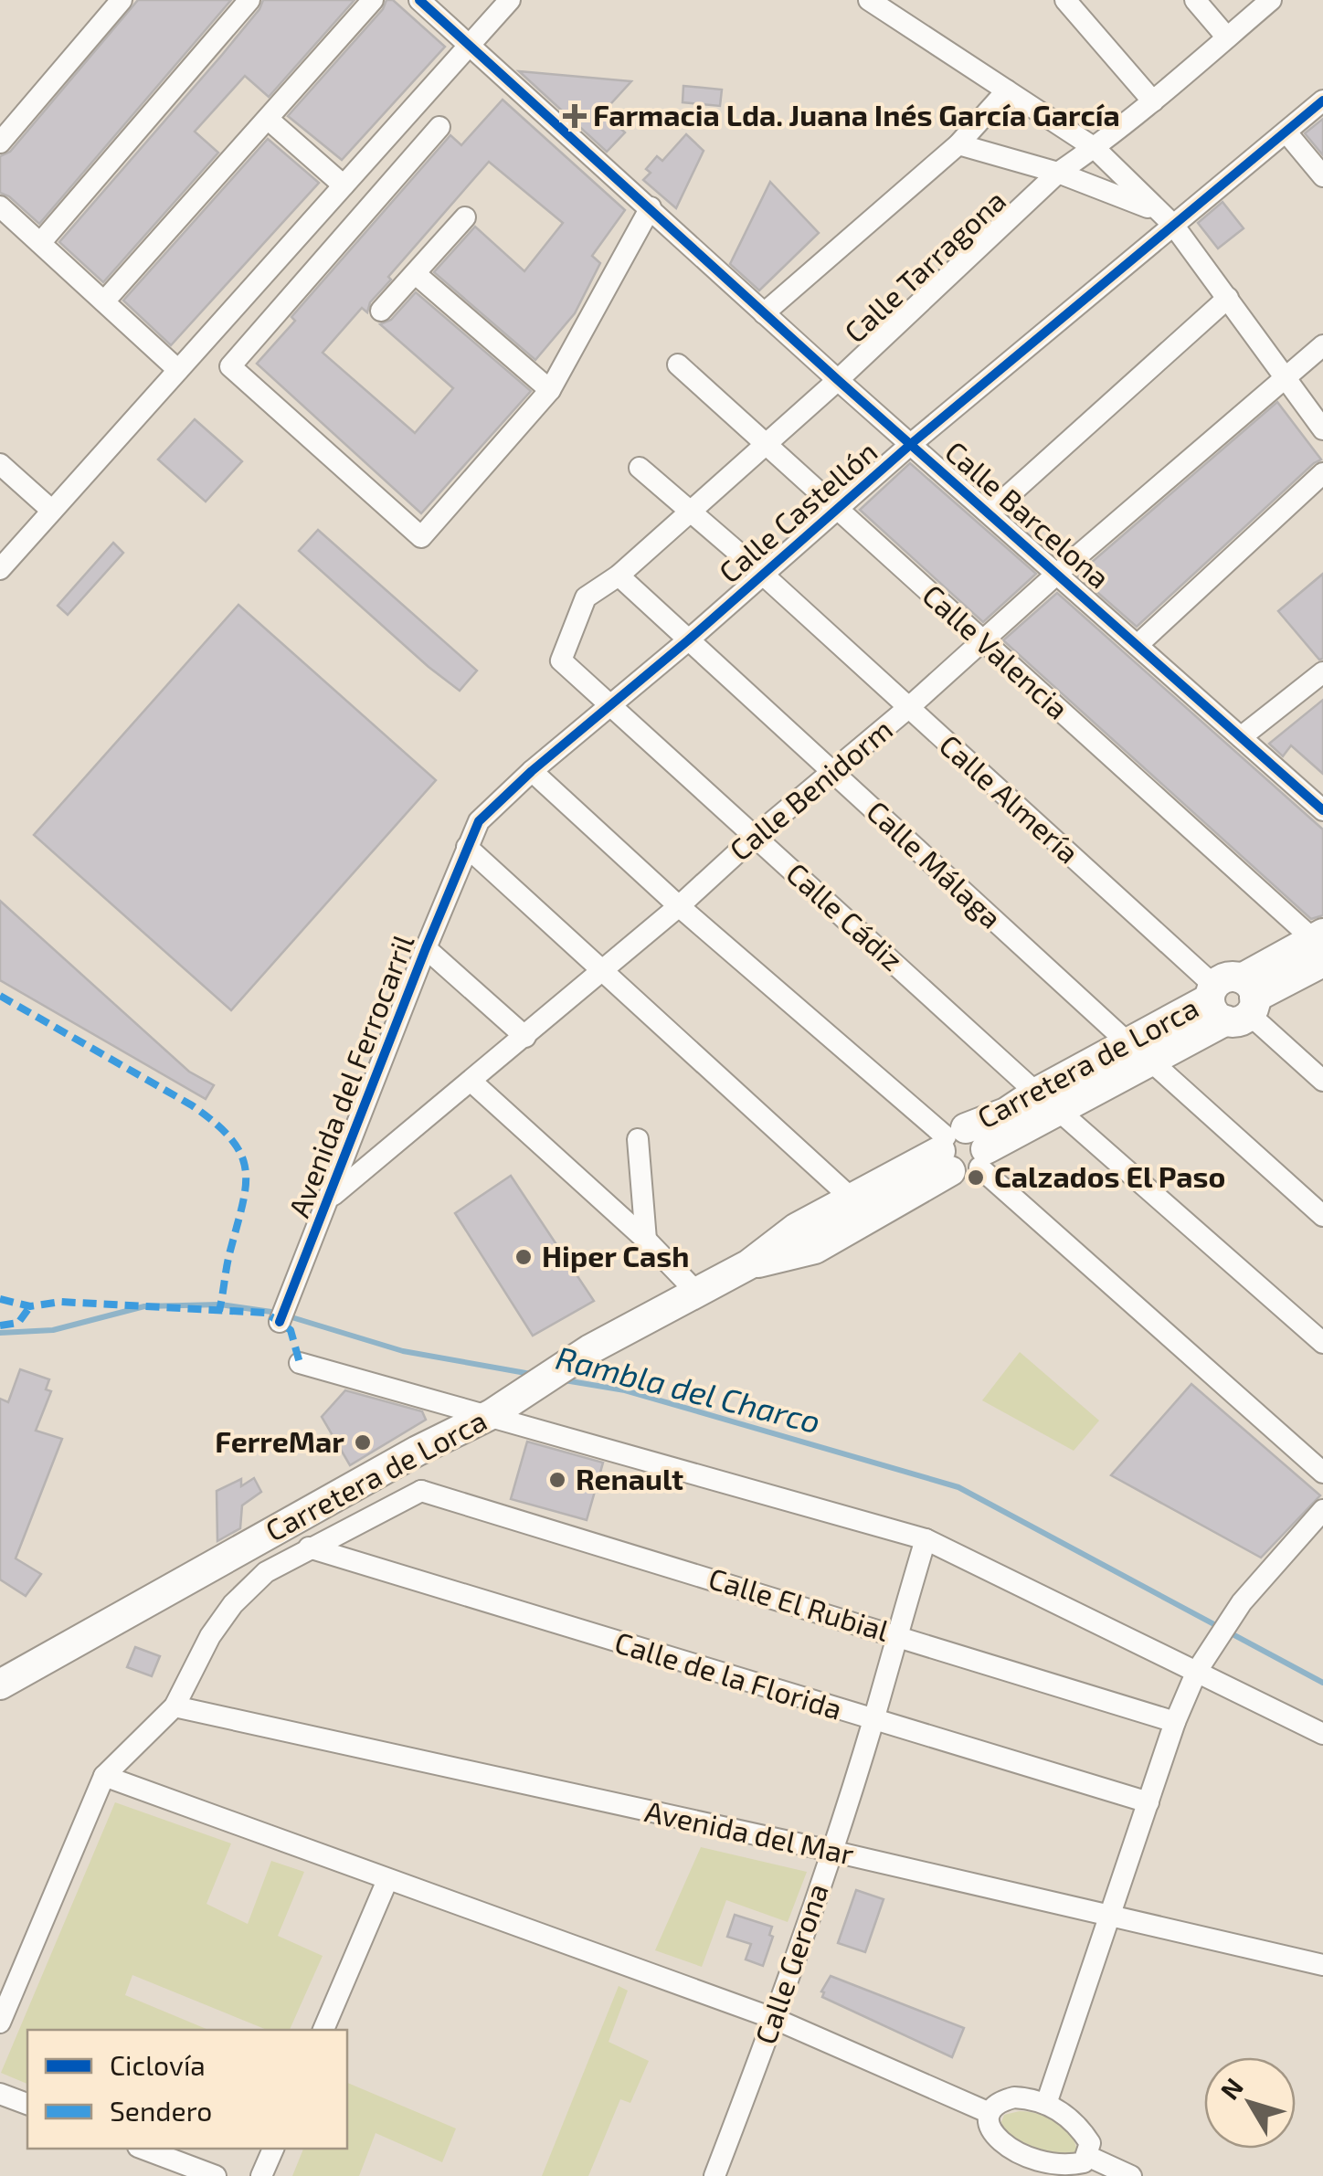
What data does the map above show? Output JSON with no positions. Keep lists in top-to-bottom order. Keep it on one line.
{"streets":{"main road":["Carretera de Lorca"],"street":["Calle Tarragona","Calle Castellón","Calle Barcelona","Calle Valencia","Calle Benidorm","Calle Almería","Calle Málaga","Calle Cádiz","Avenida del Ferrocarril","Calle El Rubial","Calle de la Florida","Avenida del Mar","Calle Gerona"]},"crossings":[["Calle Tarragona","Calle Castellón"],["Calle Tarragona","Calle Barcelona"],["Calle Tarragona","Calle Valencia"],["Calle Tarragona","Calle Almería"],["Calle Tarragona","Calle Málaga"],["Calle Tarragona","Calle Cádiz"],["Calle Castellón","Calle Barcelona"],["Calle Castellón","Calle Valencia"],["Calle Castellón","Calle Almería"],["Calle Castellón","Calle Málaga"],["Calle Castellón","Calle Cádiz"],["Calle Castellón","Avenida del Ferrocarril"],["Calle Barcelona","Calle Benidorm"],["Calle Valencia","Calle Benidorm"],["Calle Valencia","Carretera de Lorca"],["Calle Benidorm","Calle Almería"],["Calle Benidorm","Calle Málaga"],["Calle Benidorm","Calle Cádiz"],["Calle Benidorm","Avenida del Ferrocarril"],["Calle Almería","Carretera de Lorca"],["Calle Málaga","Carretera de Lorca"],["Calle Cádiz","Carretera de Lorca"],["Calle El Rubial","Calle Gerona"],["Calle de la Florida","Calle Gerona"],["Avenida del Mar","Calle Gerona"]],"water":["Rambla del Charco"],"places":{"health":["Farmacia Lda. Juana Inés García García"],"other":["Calzados El Paso","Hiper Cash","FerreMar","Renault"]},"legend":["Ciclovía","Sendero"],"north":"top left"}
